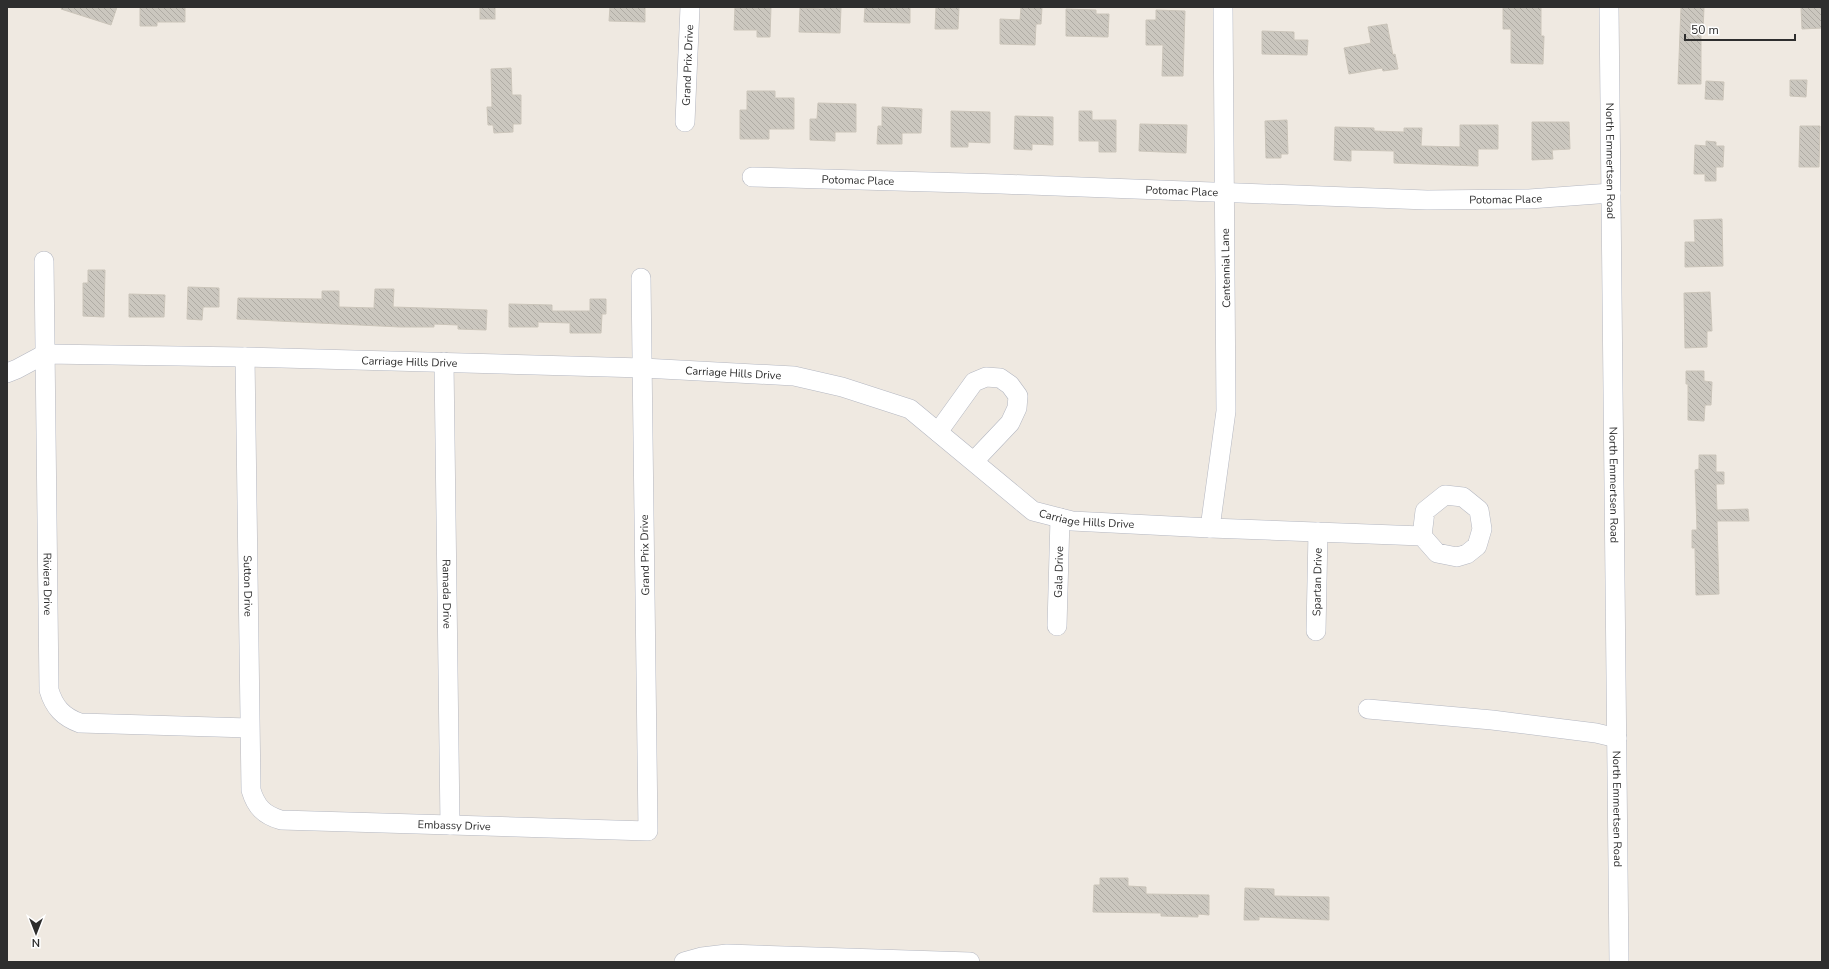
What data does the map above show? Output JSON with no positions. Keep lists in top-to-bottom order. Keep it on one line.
{"streets":{"street":["Grand Prix Drive","North Emmertsen Road","Potomac Place","Centennial Lane","Carriage Hills Drive","Gala Drive","Spartan Drive","Riviera Drive","Sutton Drive","Ramada Drive","Embassy Drive"]},"crossings":[["Grand Prix Drive","Carriage Hills Drive"],["Grand Prix Drive","Embassy Drive"],["North Emmertsen Road","Potomac Place"],["Potomac Place","Centennial Lane"],["Centennial Lane","Carriage Hills Drive"],["Carriage Hills Drive","Gala Drive"],["Carriage Hills Drive","Spartan Drive"],["Carriage Hills Drive","Riviera Drive"],["Carriage Hills Drive","Sutton Drive"],["Carriage Hills Drive","Ramada Drive"],["Riviera Drive","Sutton Drive"],["Sutton Drive","Embassy Drive"],["Ramada Drive","Embassy Drive"]],"scale_bar":"50 m","north":"bottom"}
